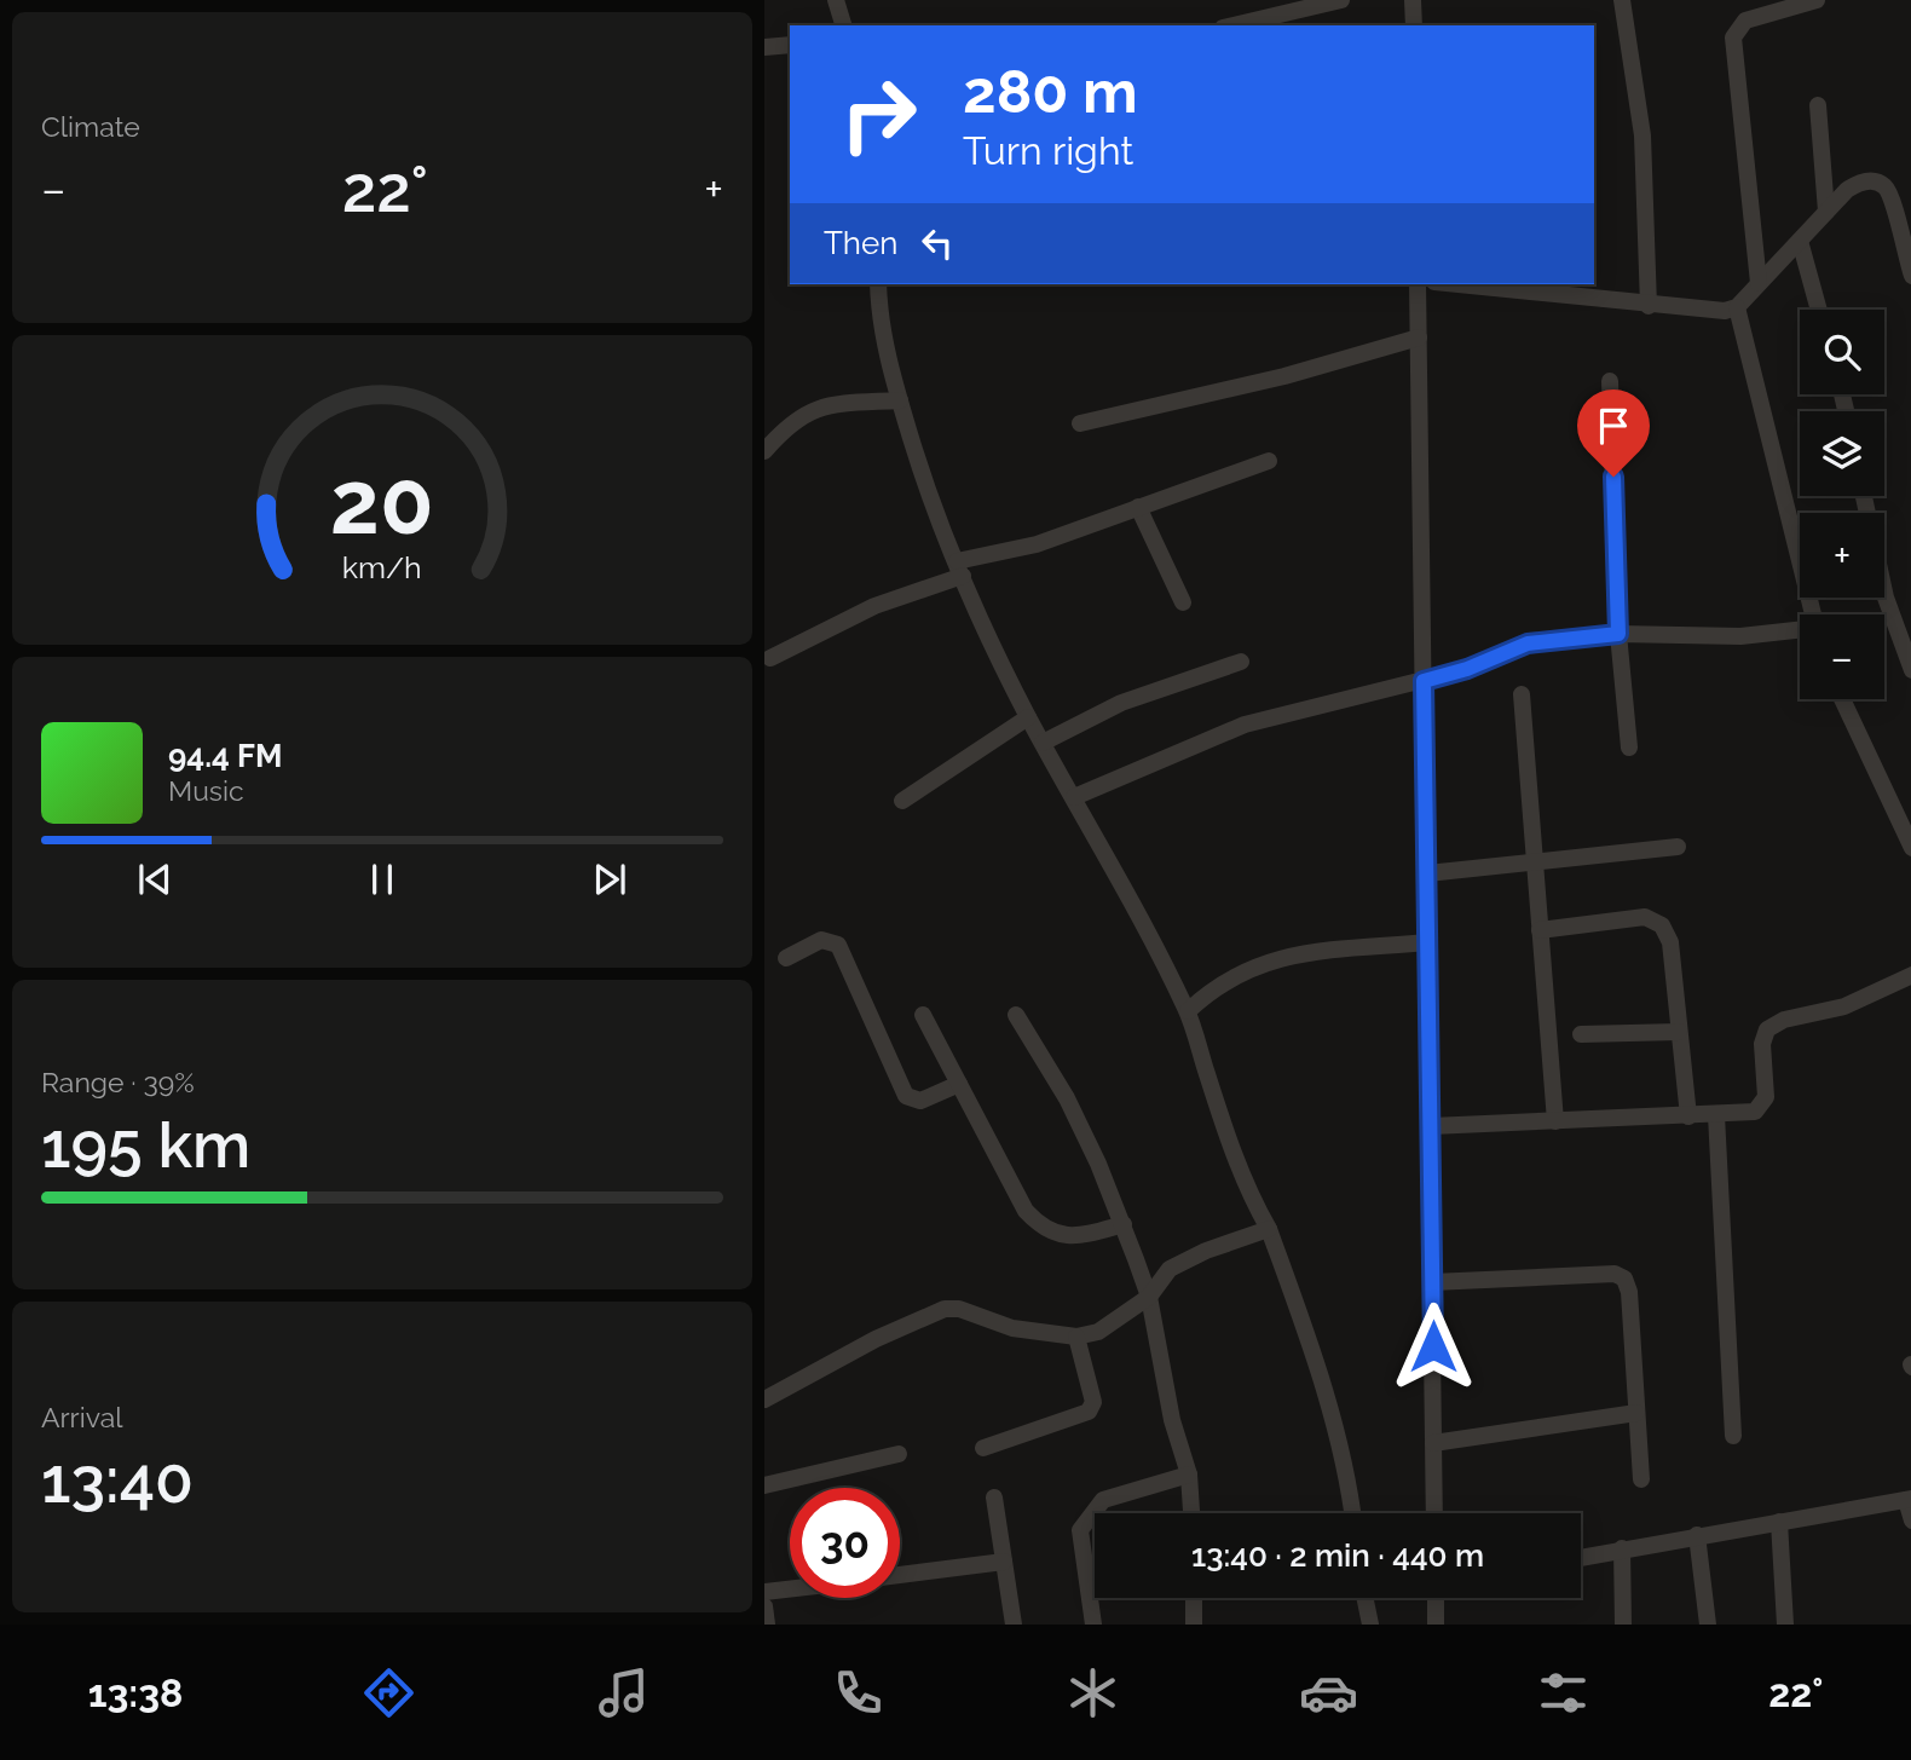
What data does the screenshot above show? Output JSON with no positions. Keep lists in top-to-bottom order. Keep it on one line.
{"page":{"tile":["Climate",["Range · 39%","195 km"],["Arrival","13:40"]],"turn":["280 m","Turn right"],"heat":["−","22°","+"],"then":"Then","map_buttons":["+","−"],"song":["94.4 FM","Music"],"limit":"30","trip":"13:40 · 2 min · 440 m","tabs":["13:38","22°"],"gauge":["20","km/h"]}}
